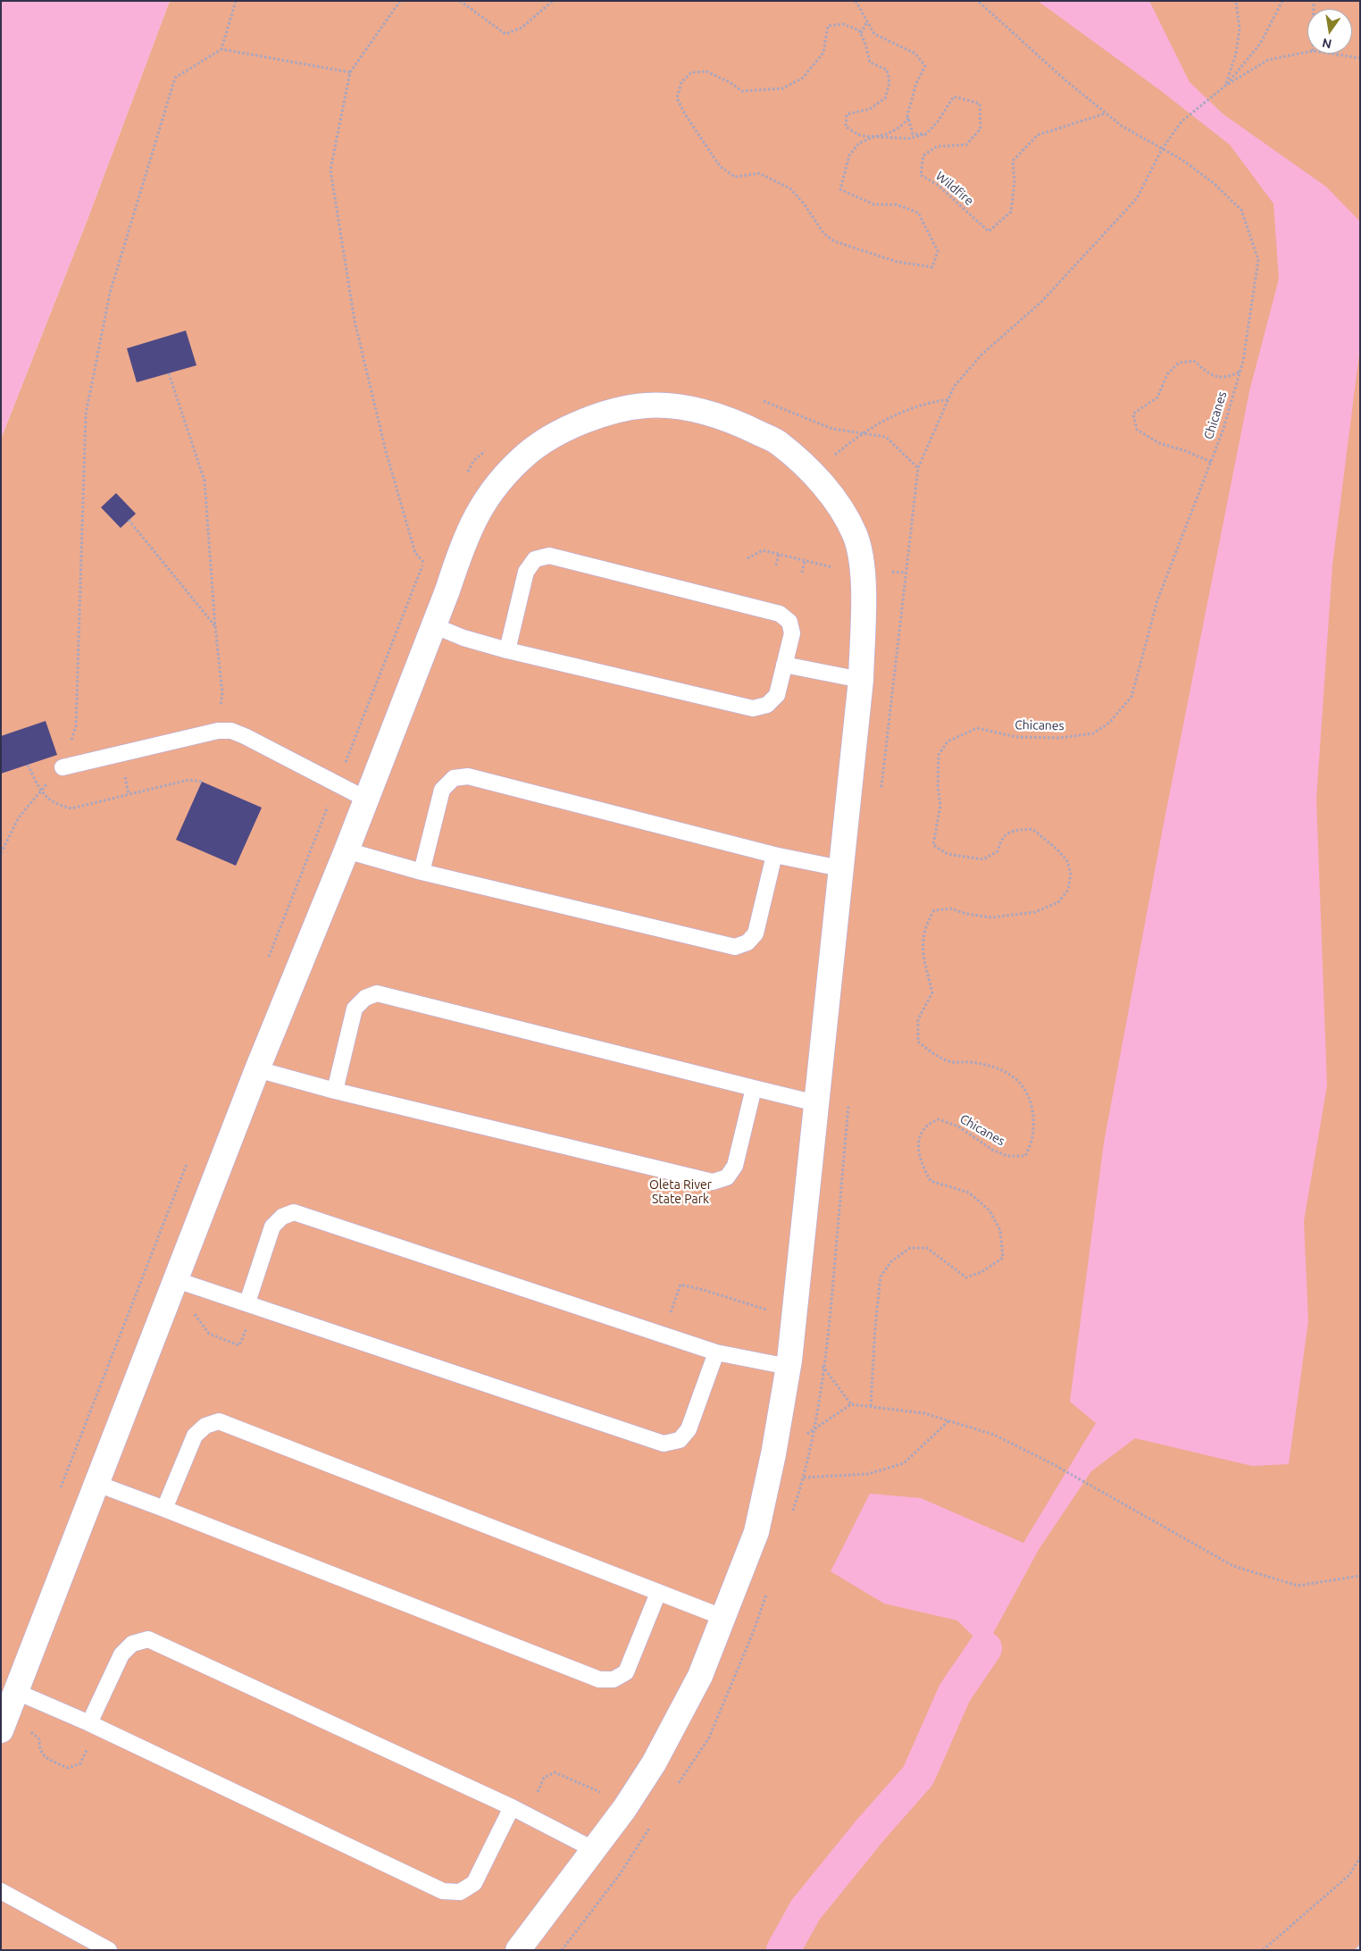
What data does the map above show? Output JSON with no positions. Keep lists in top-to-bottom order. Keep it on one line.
{"streets":{"path":["Wildfire","Chicanes"]},"crossings":[["Wildfire","Chicanes"]],"parks":["Oleta River State Park"],"north":"bottom"}
